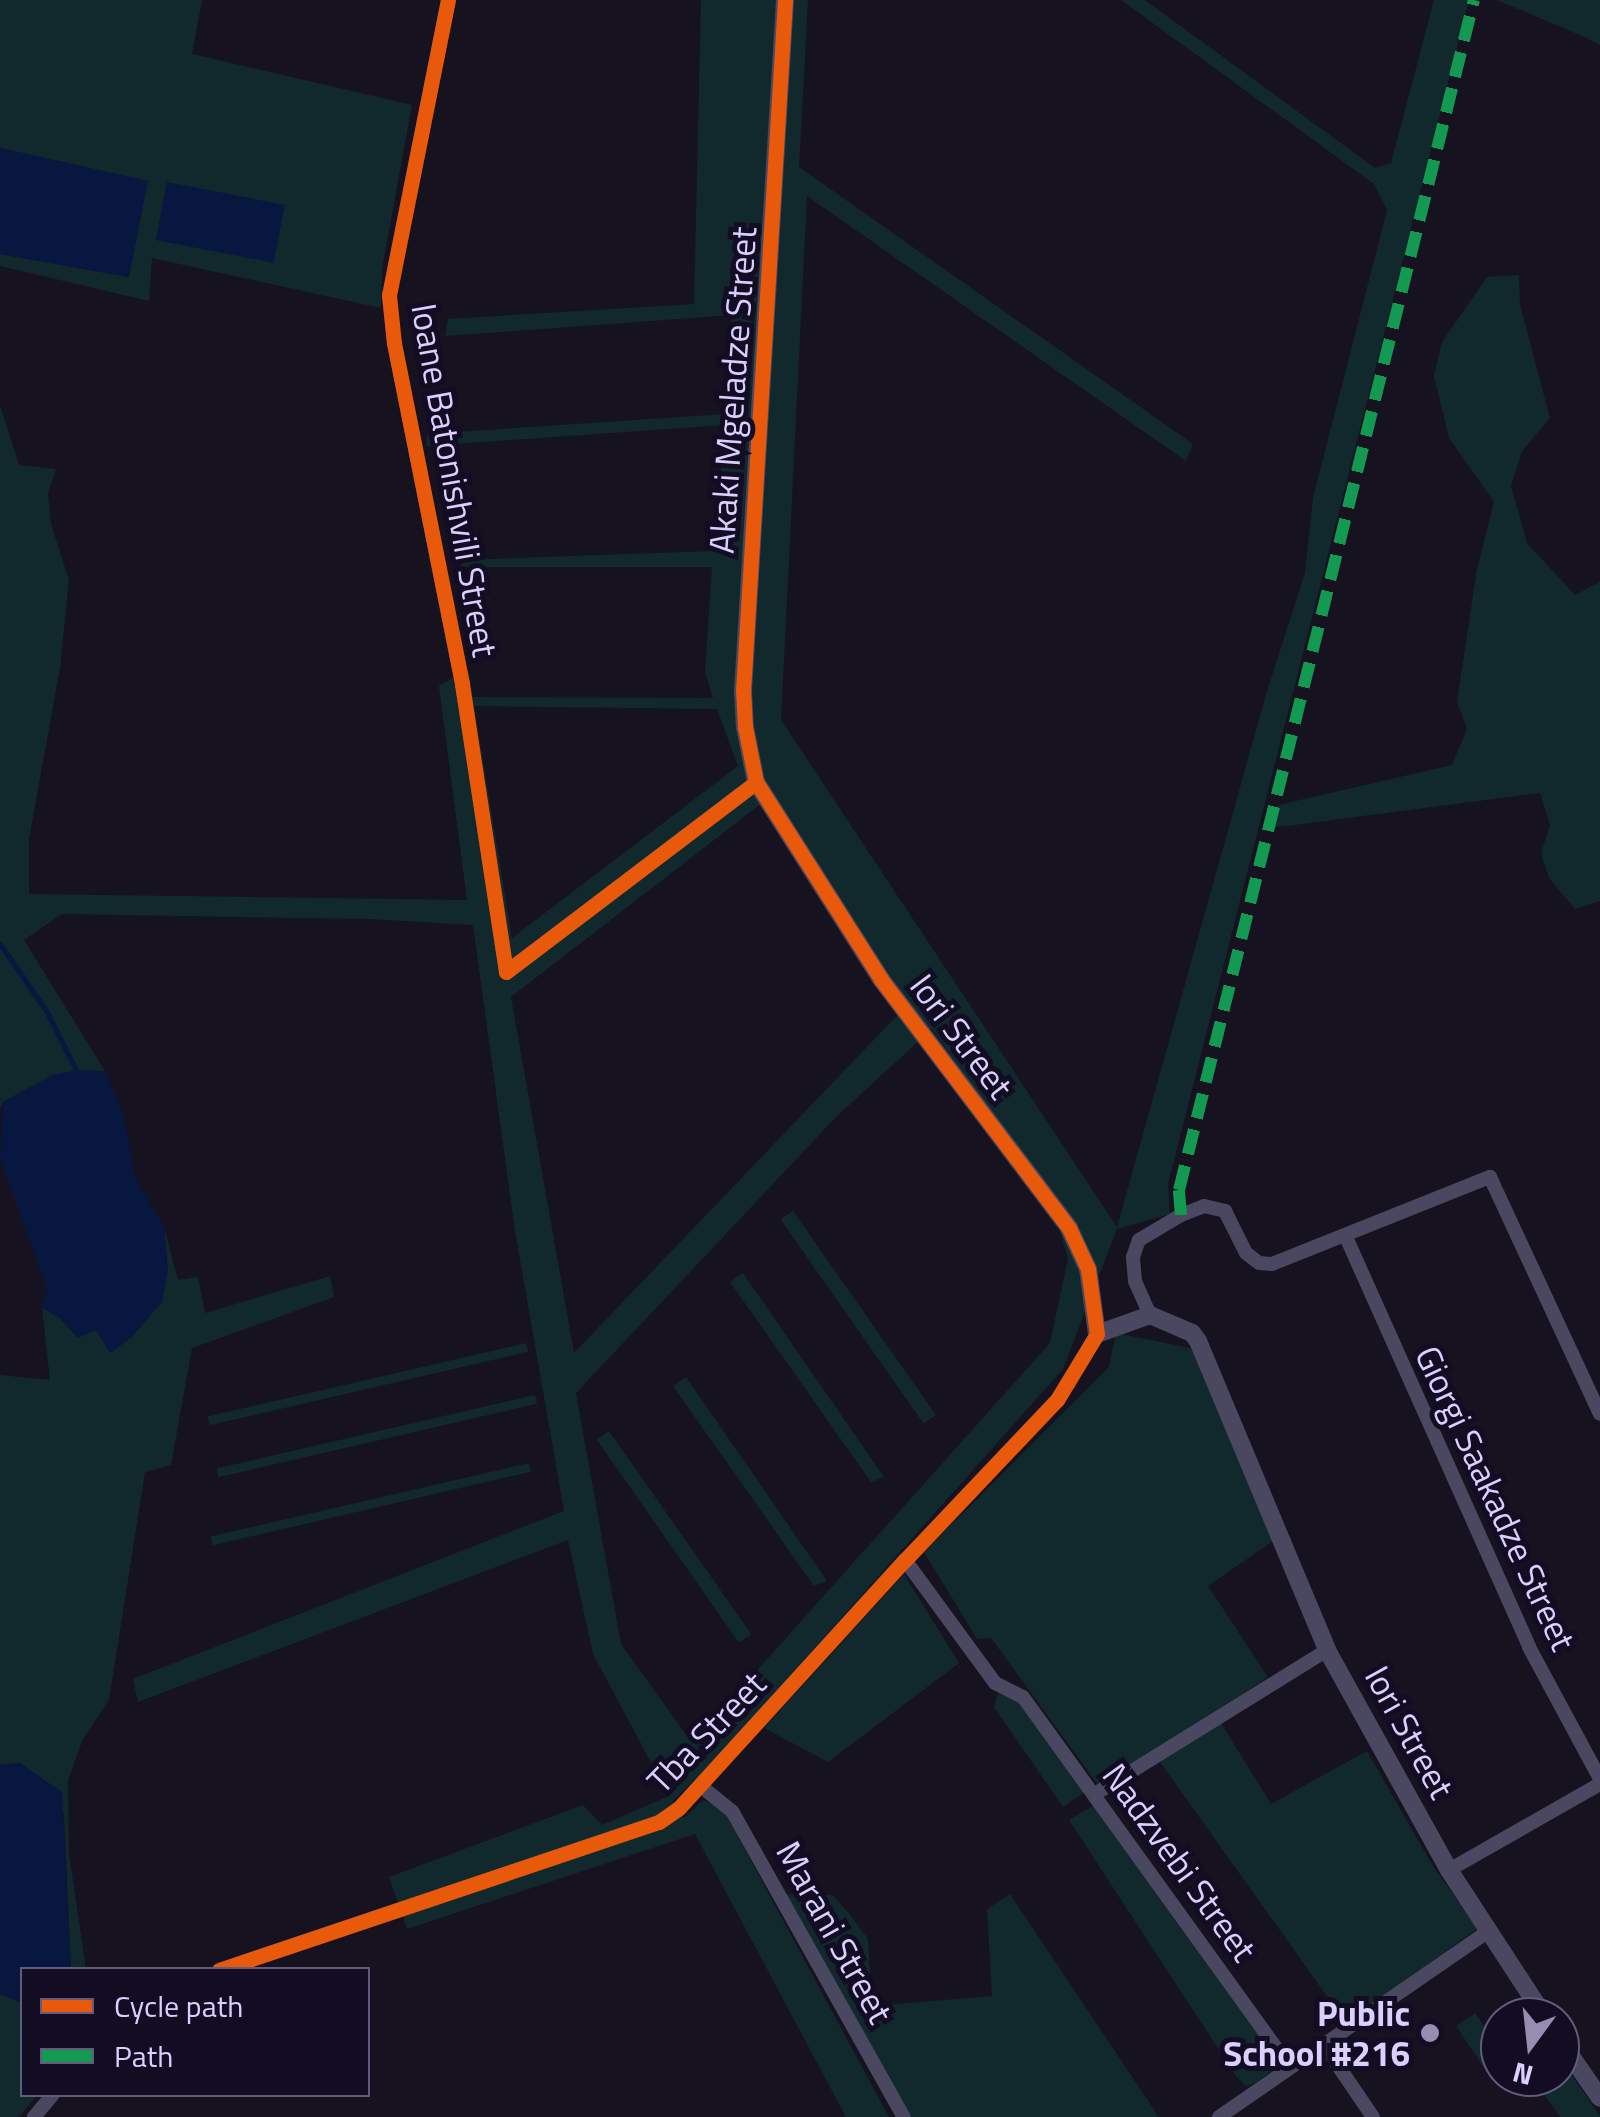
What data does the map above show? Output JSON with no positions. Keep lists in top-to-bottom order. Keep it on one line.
{"streets":{"street":["Akaki Mgeladze Street","Ioane Batonishvili Street","Iori Street","Giorgi Saakadze Street","Tba Street","Nadzvebi Street","Marani Street"]},"crossings":[["Akaki Mgeladze Street","Ioane Batonishvili Street"],["Akaki Mgeladze Street","Iori Street"],["Ioane Batonishvili Street","Iori Street"],["Iori Street","Tba Street"],["Tba Street","Nadzvebi Street"],["Tba Street","Marani Street"]],"places":["Public School #216"],"legend":["Cycle path","Path"],"north":"bottom"}
